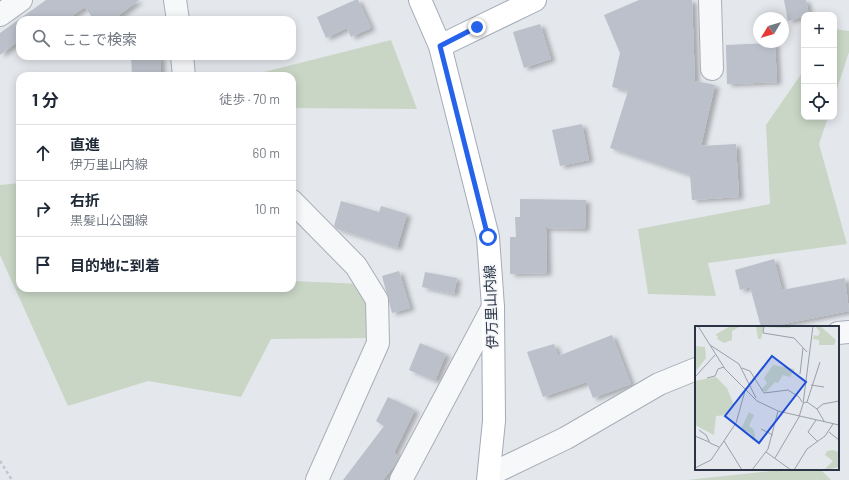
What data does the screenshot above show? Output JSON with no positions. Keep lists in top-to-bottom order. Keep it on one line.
{"streets":{"main road":["伊万里山内線"]},"north":"bottom left","page":{"map_buttons":["+","−"],"search":"ここで検索","heading":["1 分","徒歩 · 70 m"],"list":[["直進","伊万里山内線","60 m"],["右折","黒髪山公園線","10 m"],"目的地に到着"]}}
